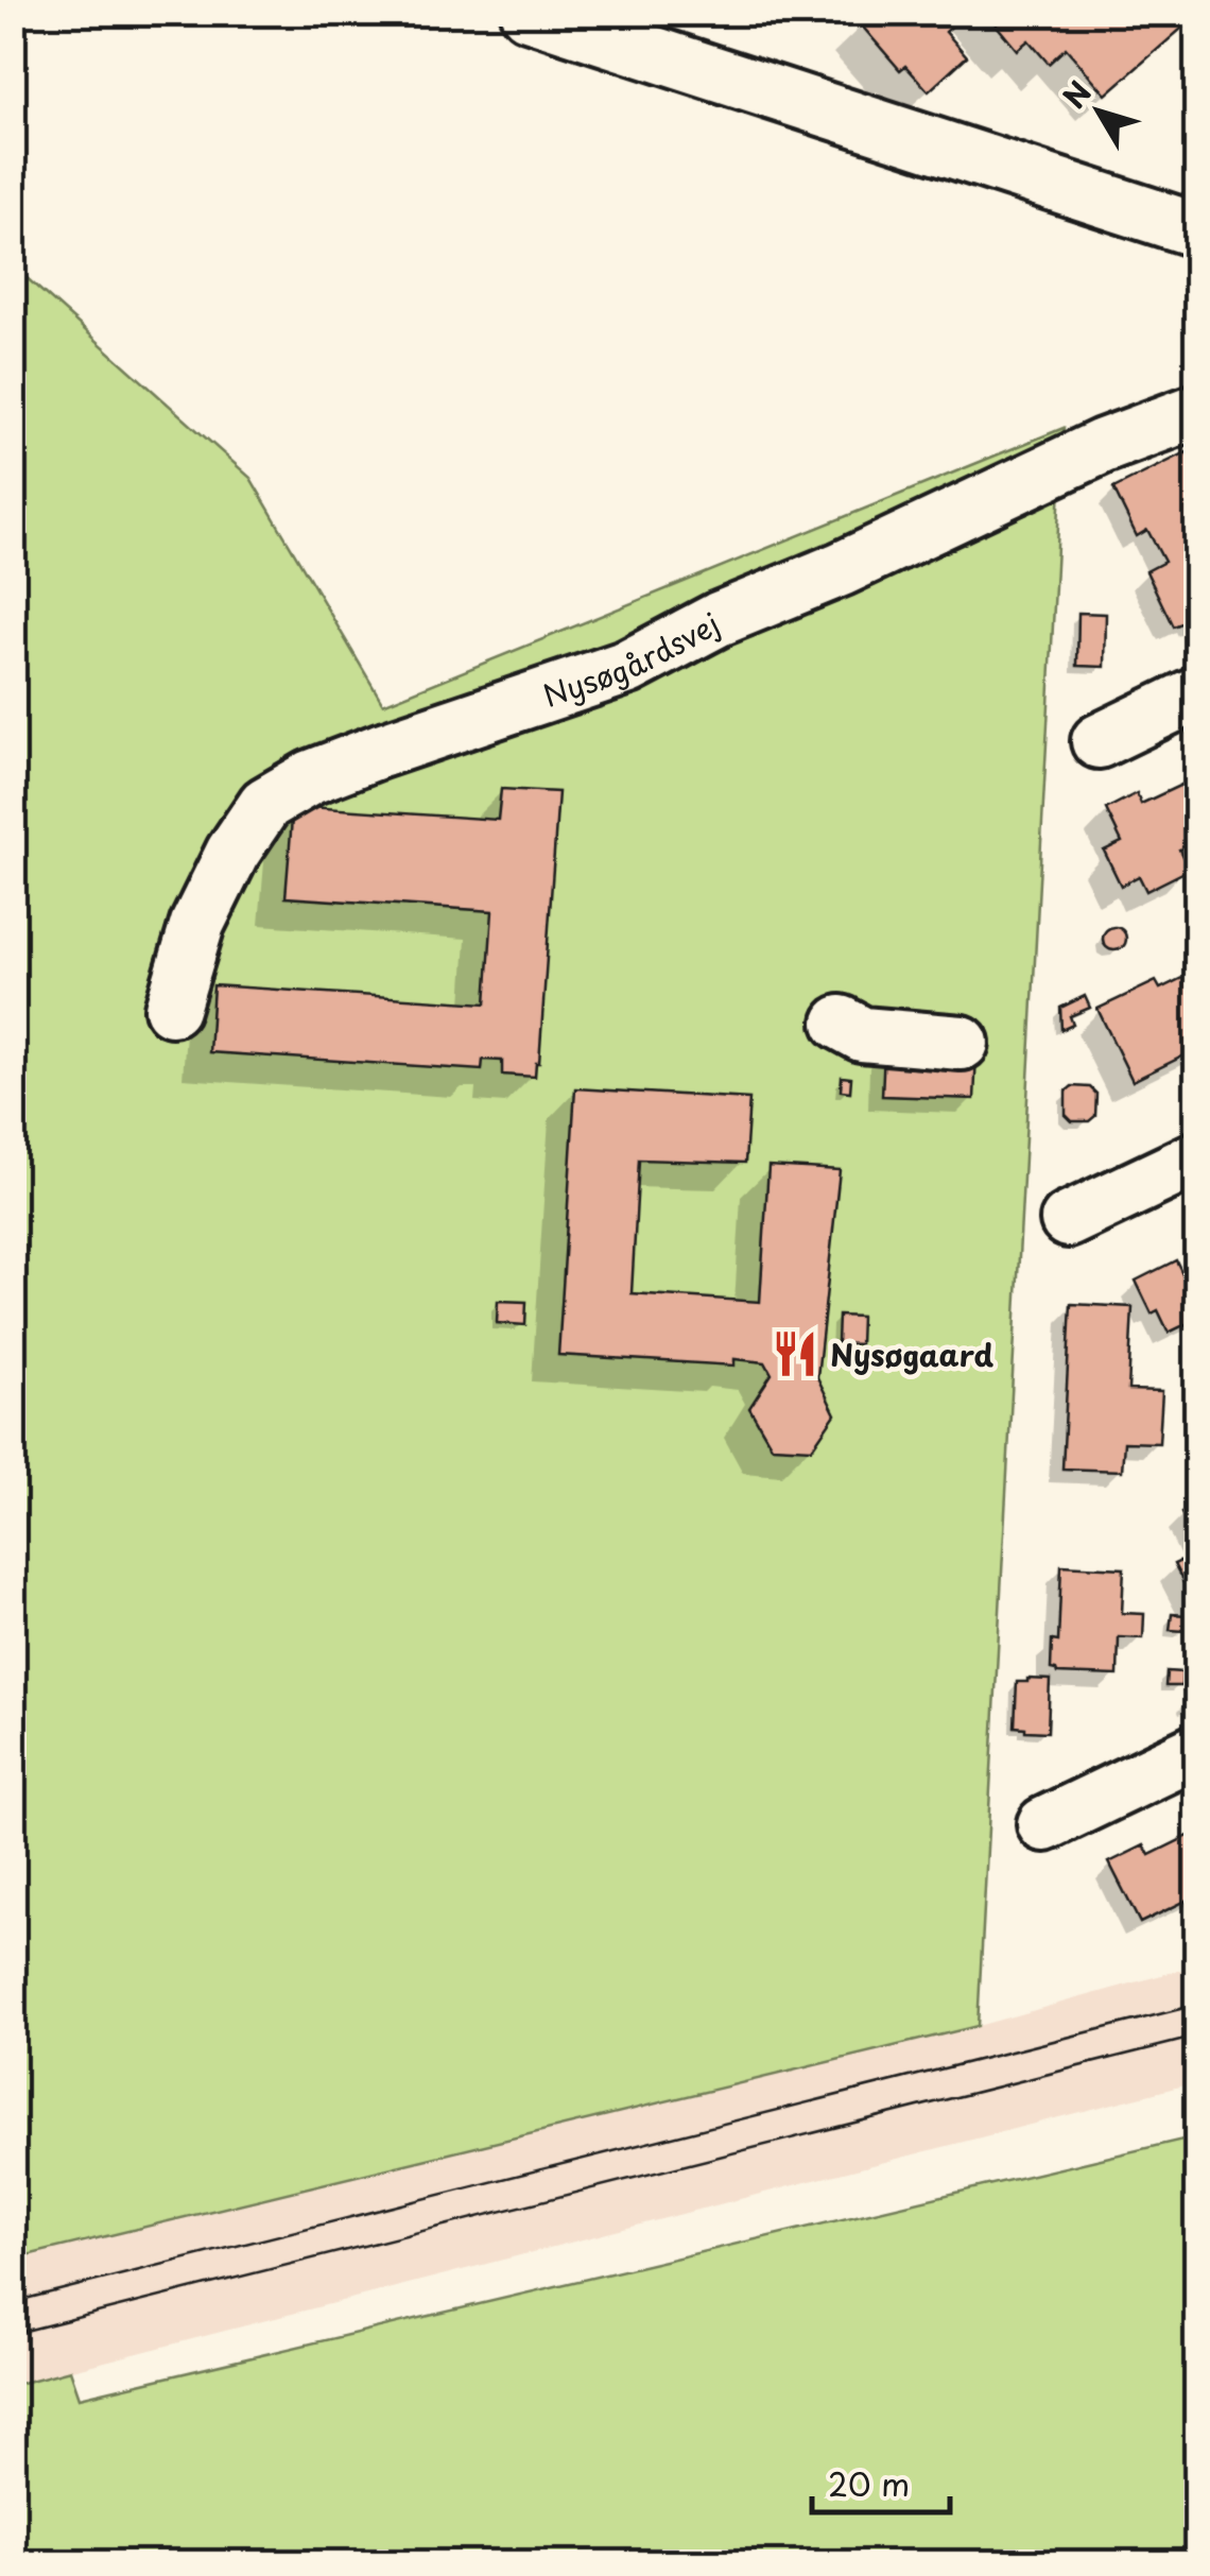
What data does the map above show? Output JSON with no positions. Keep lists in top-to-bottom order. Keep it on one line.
{"streets":{"street":["Nysøgårdsvej"]},"places":{"restaurant":["Nysøgaard"]},"scale_bar":"20 m","north":"top left"}
